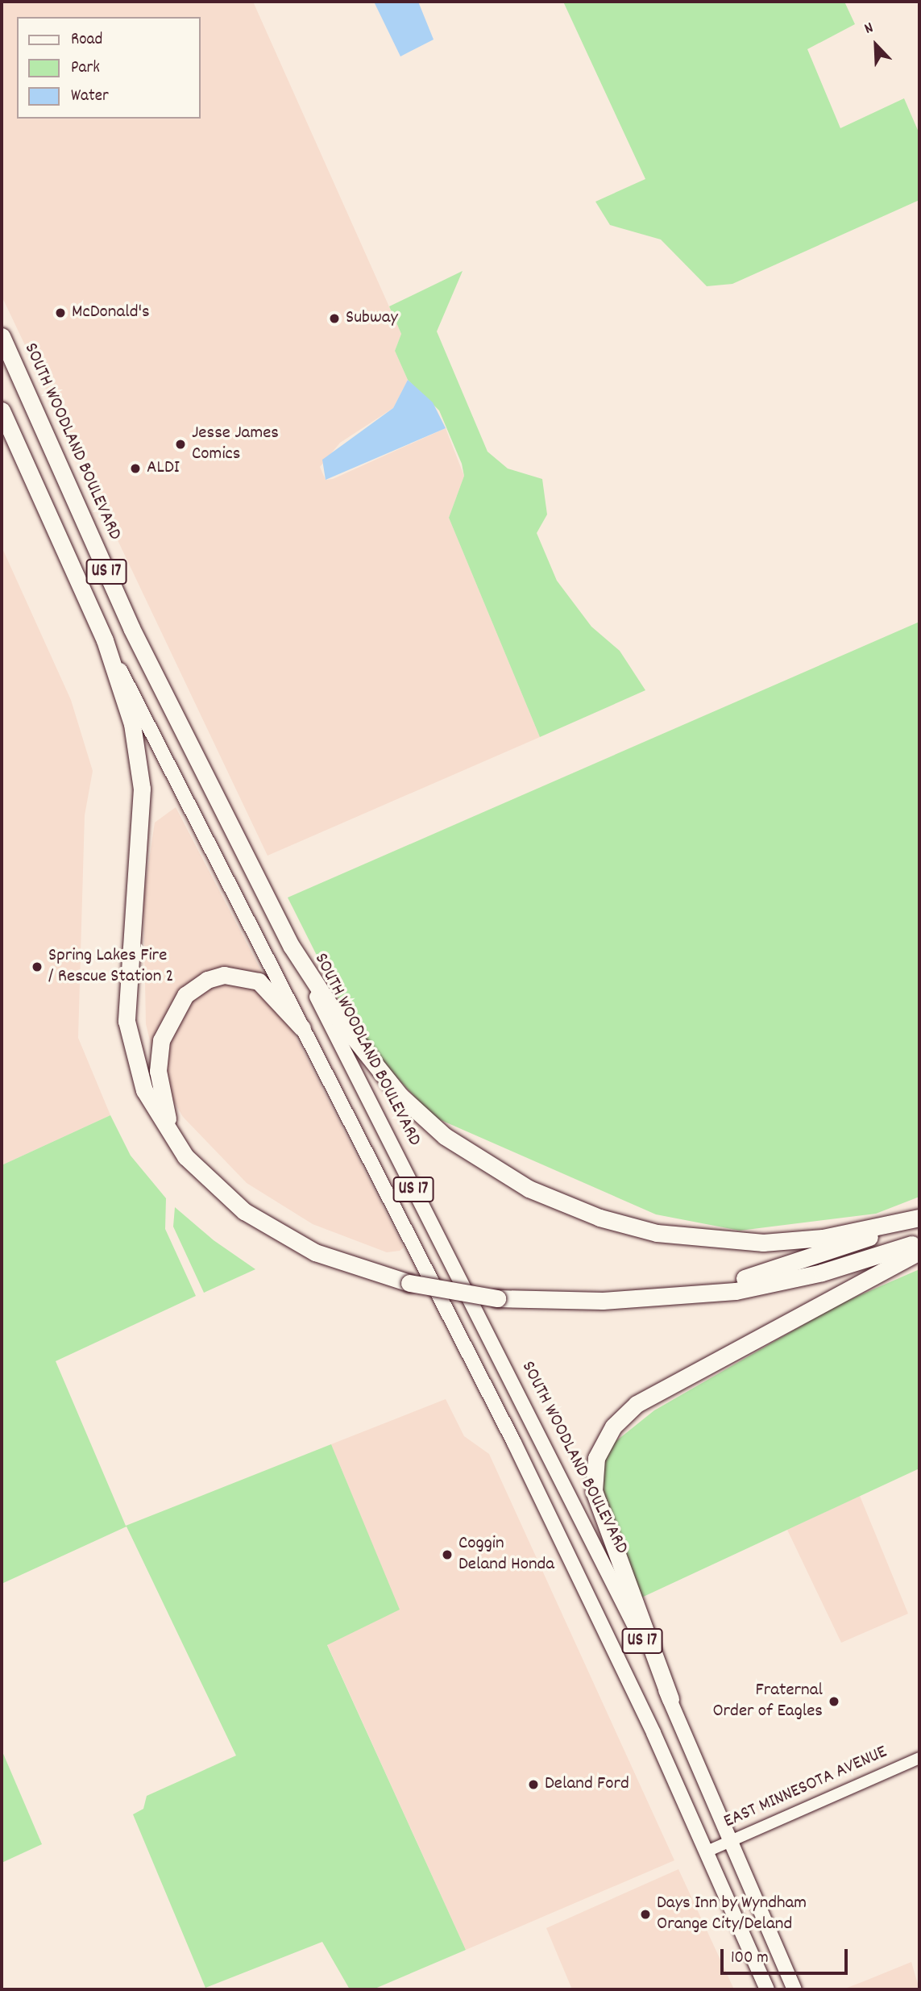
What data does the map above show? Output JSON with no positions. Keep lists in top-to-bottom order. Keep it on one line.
{"streets":{"highway":["SOUTH WOODLAND BOULEVARD","US 17"],"street":["EAST MINNESOTA AVENUE"]},"crossings":[["SOUTH WOODLAND BOULEVARD","US 17"],["SOUTH WOODLAND BOULEVARD","EAST MINNESOTA AVENUE"],["US 17","EAST MINNESOTA AVENUE"]],"places":["McDonald's","Subway","Jesse James Comics","ALDI","Spring Lakes Fire / Rescue Station 2","Coggin Deland Honda","Fraternal Order of Eagles","Deland Ford","Days Inn by Wyndham Orange City/Deland"],"legend":["Road","Park","Water"],"scale_bar":"100 m","north":"top left"}
